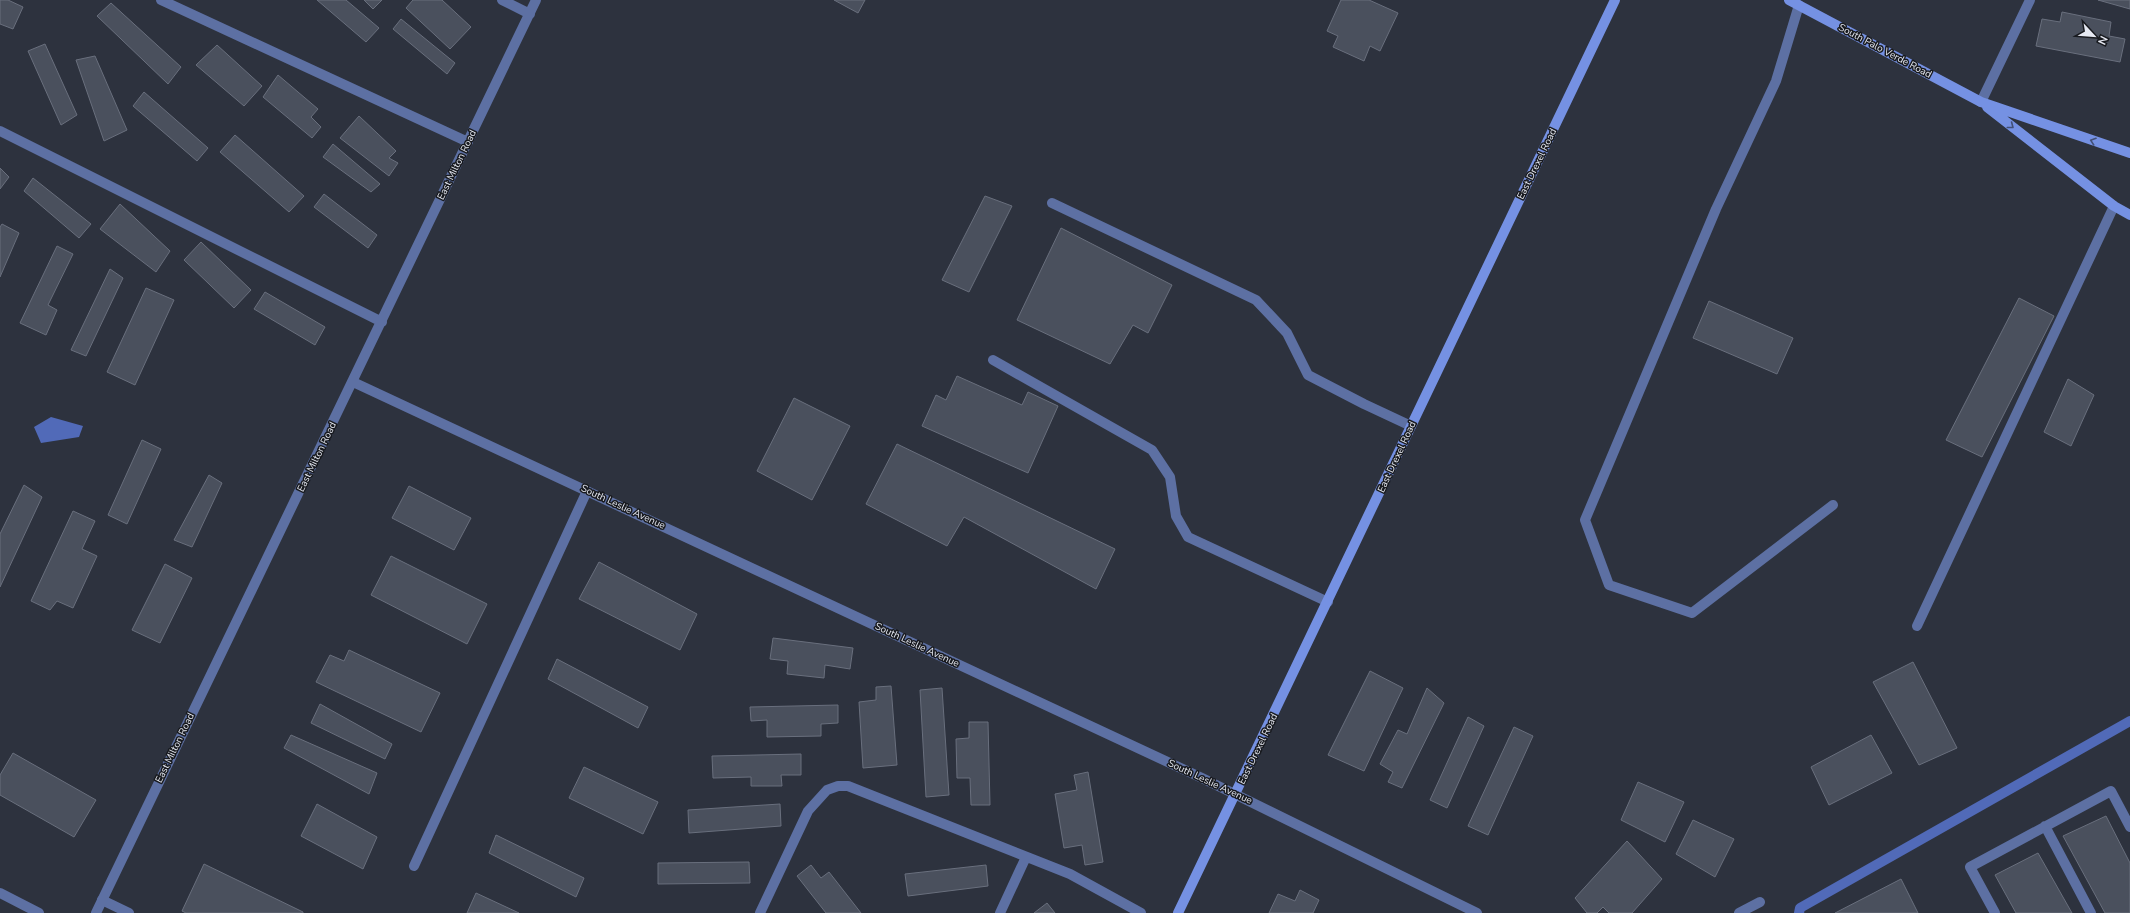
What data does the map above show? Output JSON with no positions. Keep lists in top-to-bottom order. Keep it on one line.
{"streets":{"street":["South Palo Verde Road","East Drexel Road","East Milton Road","South Leslie Avenue"]},"crossings":[["East Drexel Road","South Leslie Avenue"],["East Milton Road","South Leslie Avenue"]],"north":"bottom right"}
